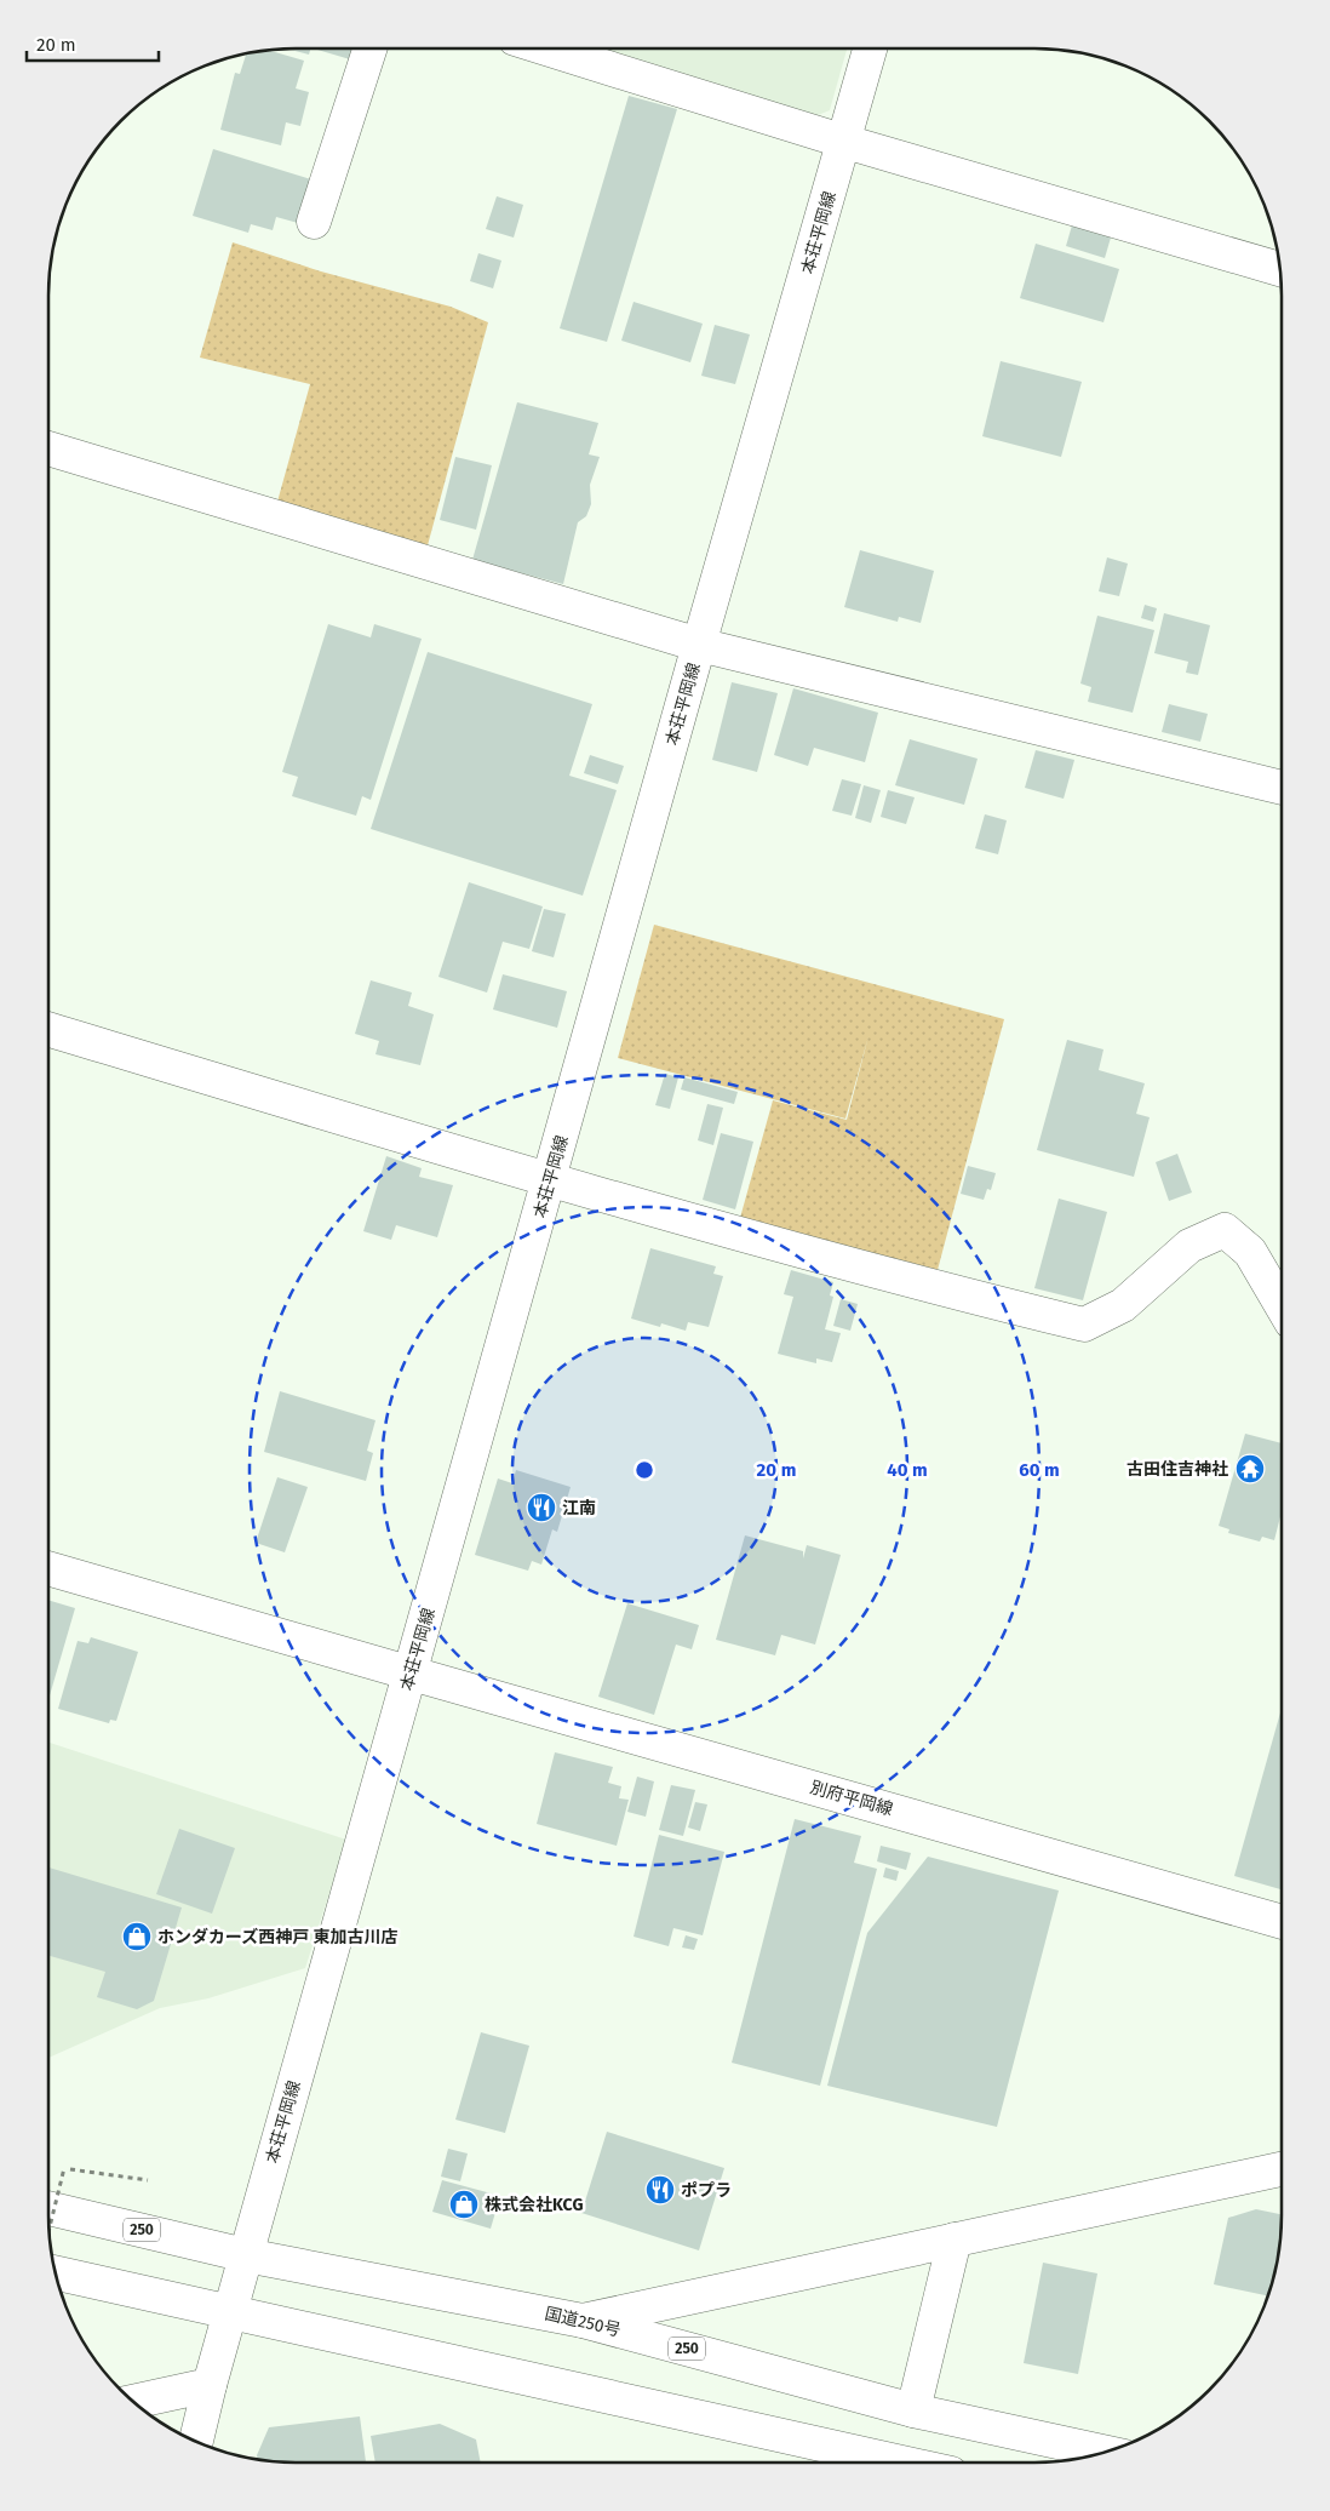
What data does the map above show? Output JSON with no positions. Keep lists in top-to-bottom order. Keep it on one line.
{"streets":{"main road":["本荘平岡線","別府平岡線","250","国道250号"]},"crossings":[["本荘平岡線","別府平岡線"],["本荘平岡線","国道250号"]],"places":{"temple":["古田住吉神社"],"restaurant":["江南","ポプラ"],"shop":["ホンダカーズ西神戸 東加古川店","株式会社KCG"]},"scale_bar":"20 m","rings":["20 m","40 m","60 m"]}
